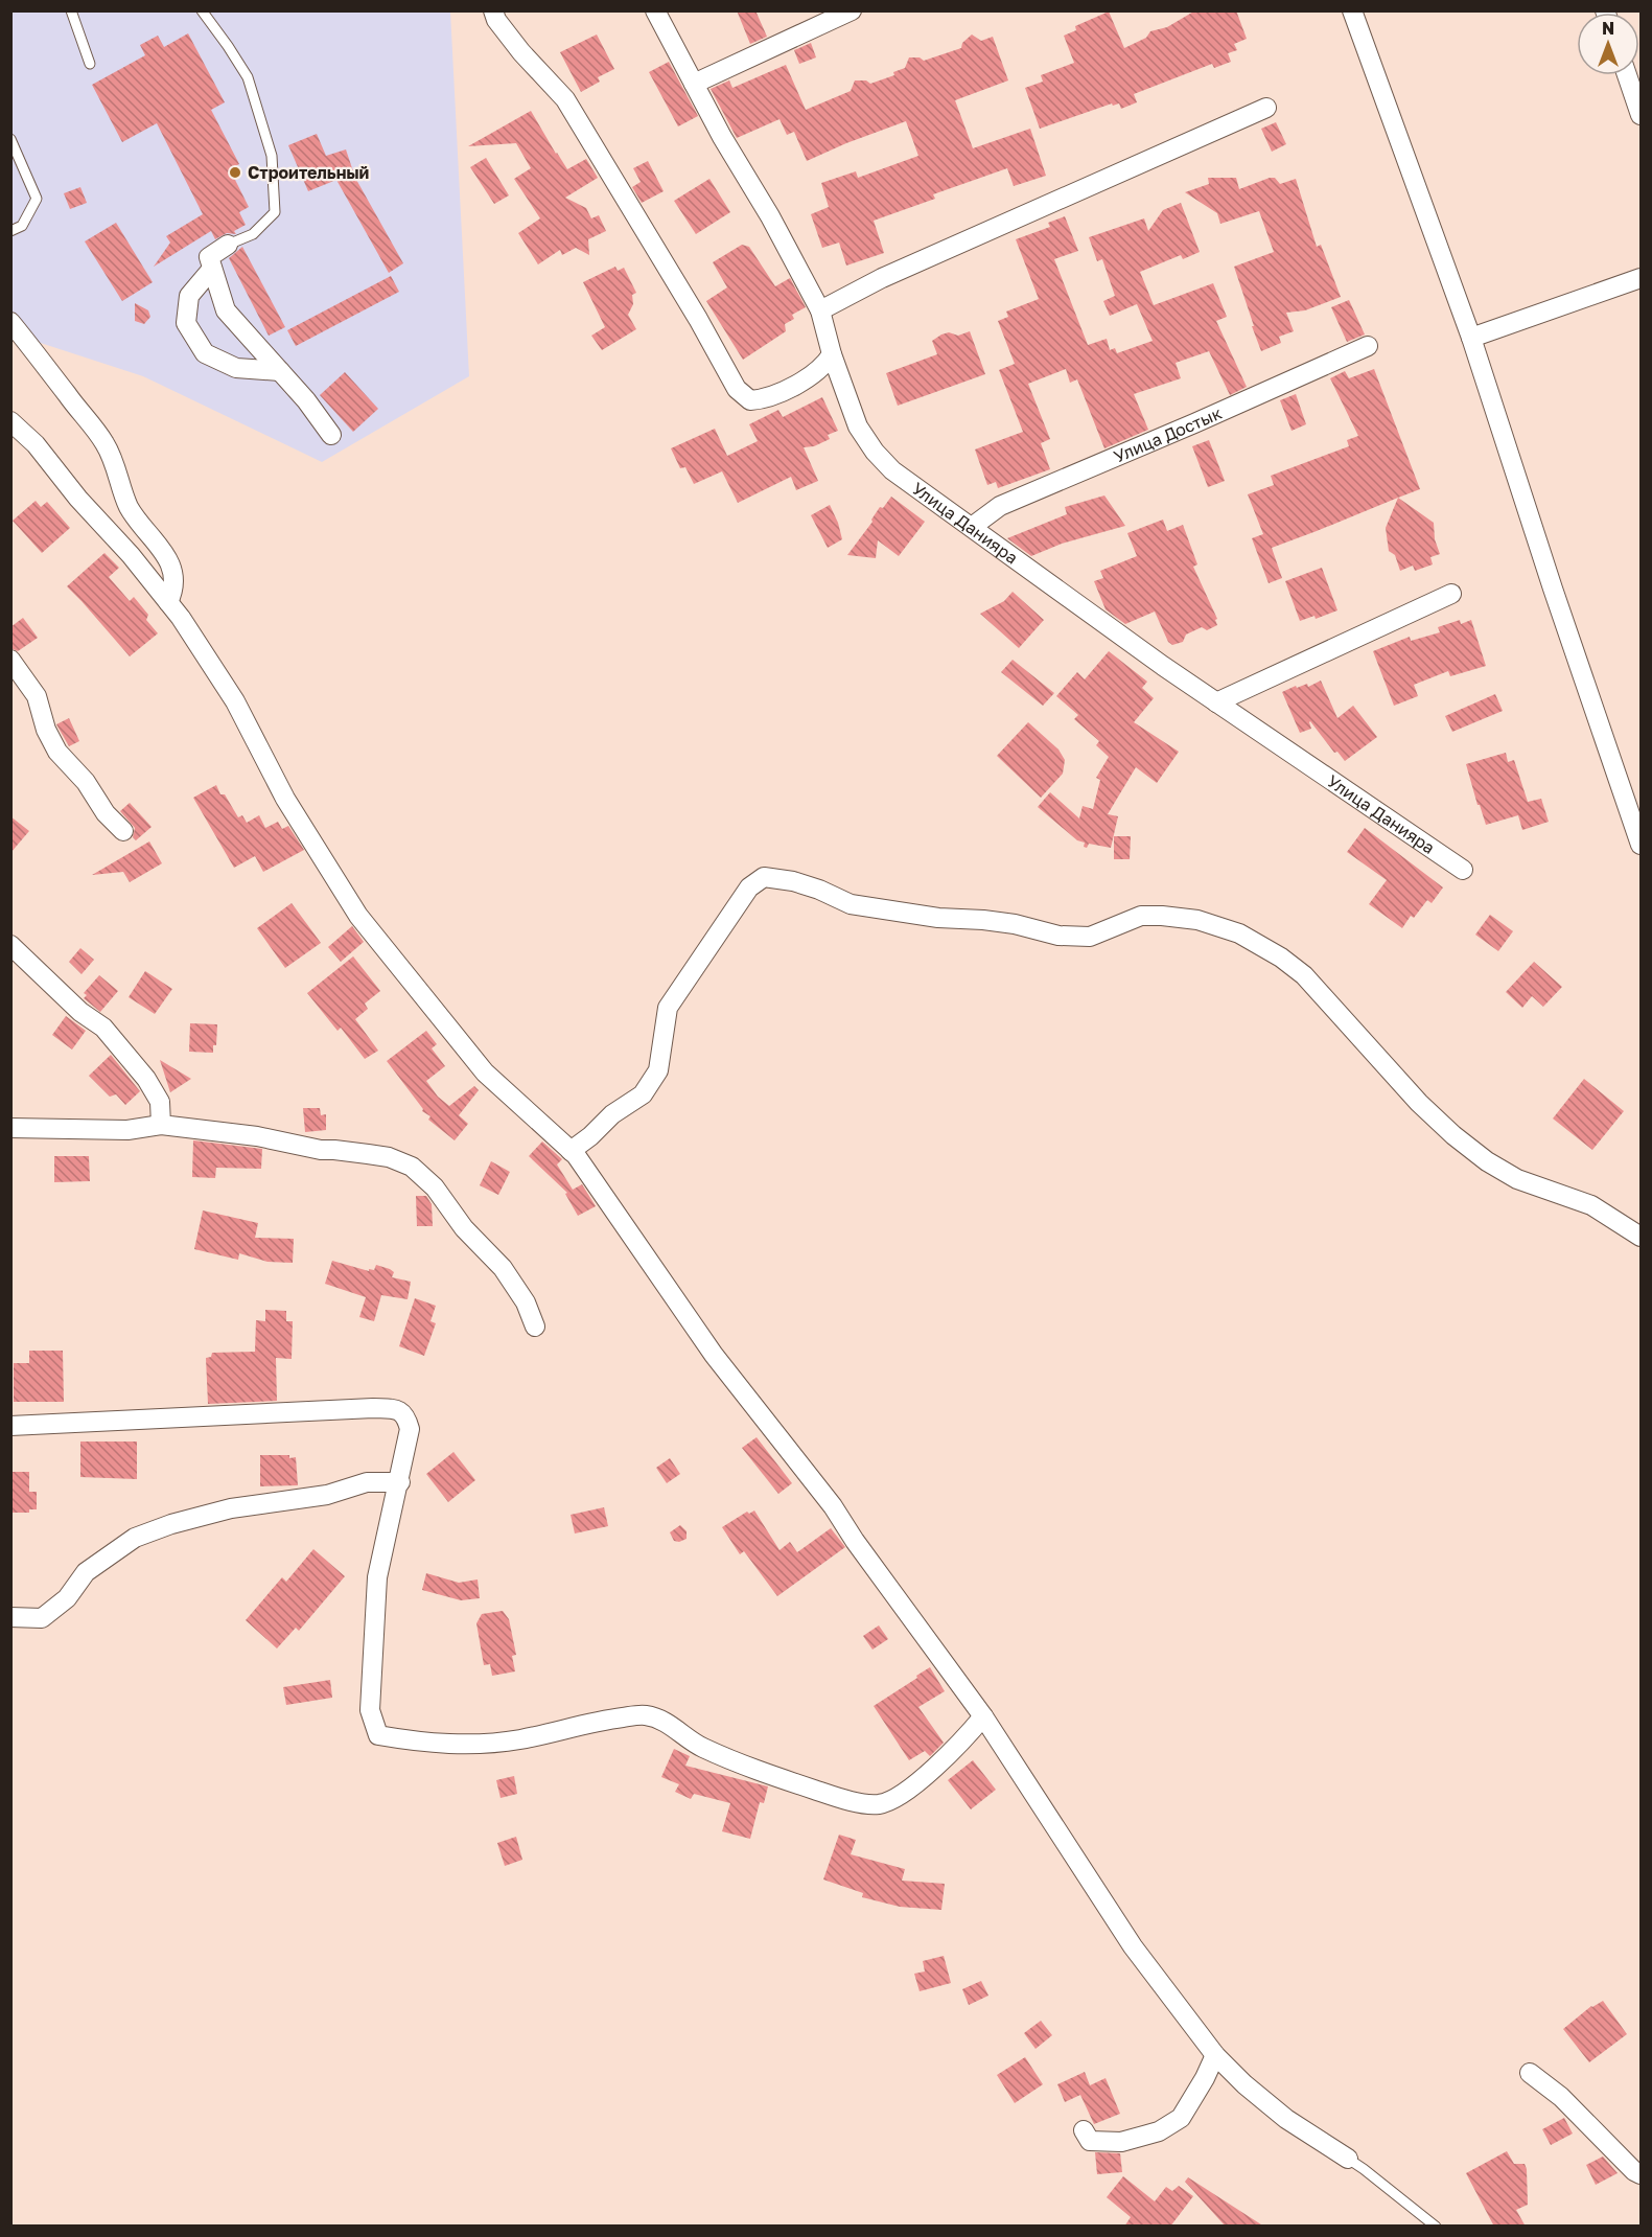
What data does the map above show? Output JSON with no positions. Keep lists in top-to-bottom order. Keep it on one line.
{"streets":{"street":["Улица Достык","Улица Данияра"]},"crossings":[["Улица Достык","Улица Данияра"]],"places":["Строительный"],"north":"top"}
